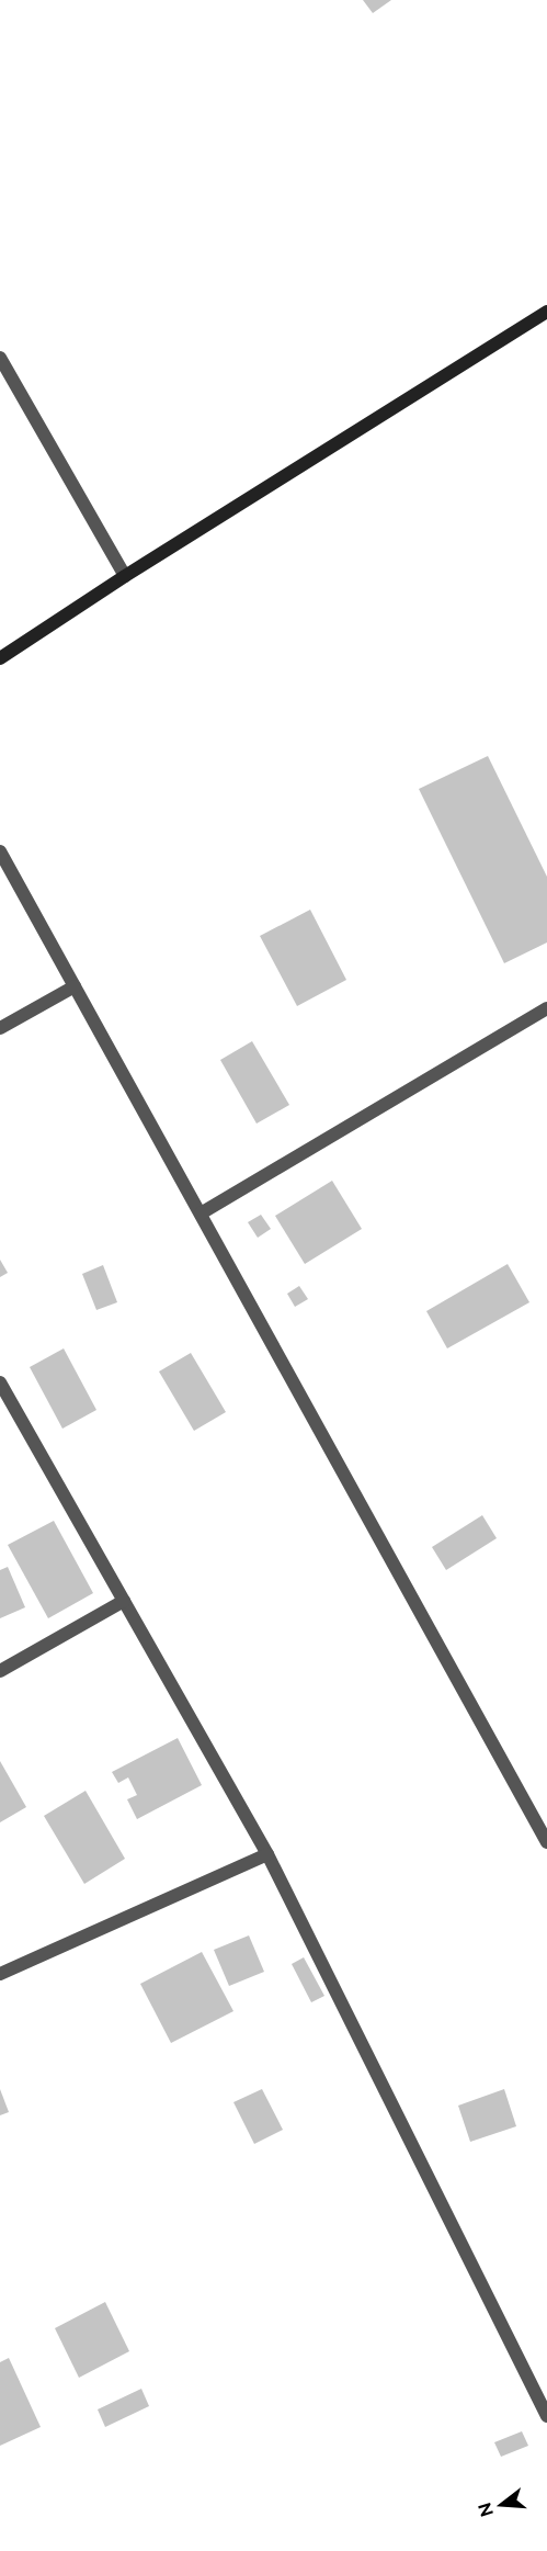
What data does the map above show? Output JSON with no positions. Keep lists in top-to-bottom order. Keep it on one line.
{"north":"left"}
